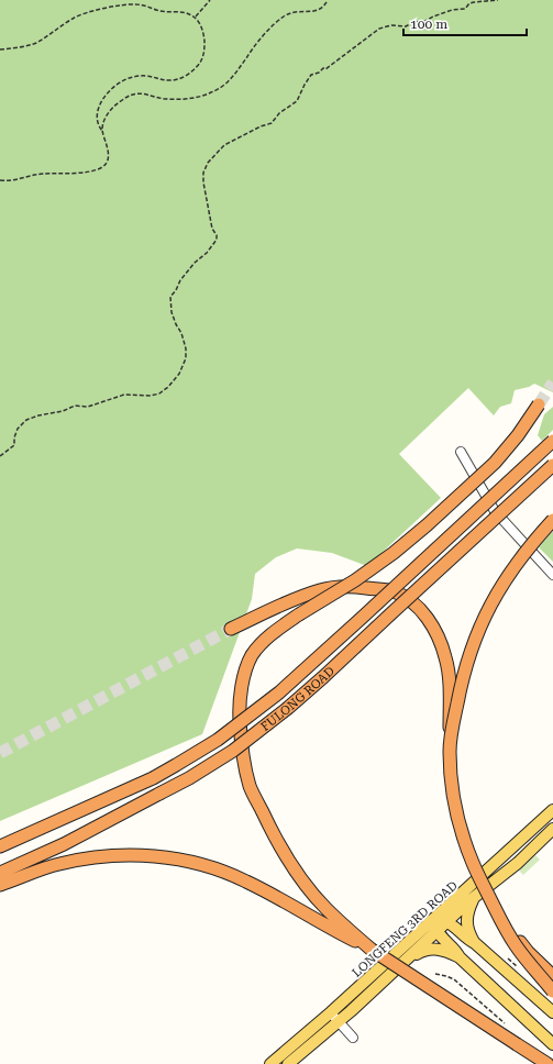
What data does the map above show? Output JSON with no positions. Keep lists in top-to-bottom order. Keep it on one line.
{"streets":{"highway":["FULONG ROAD"],"main road":["LONGFENG 3RD ROAD"]},"scale_bar":"100 m"}
